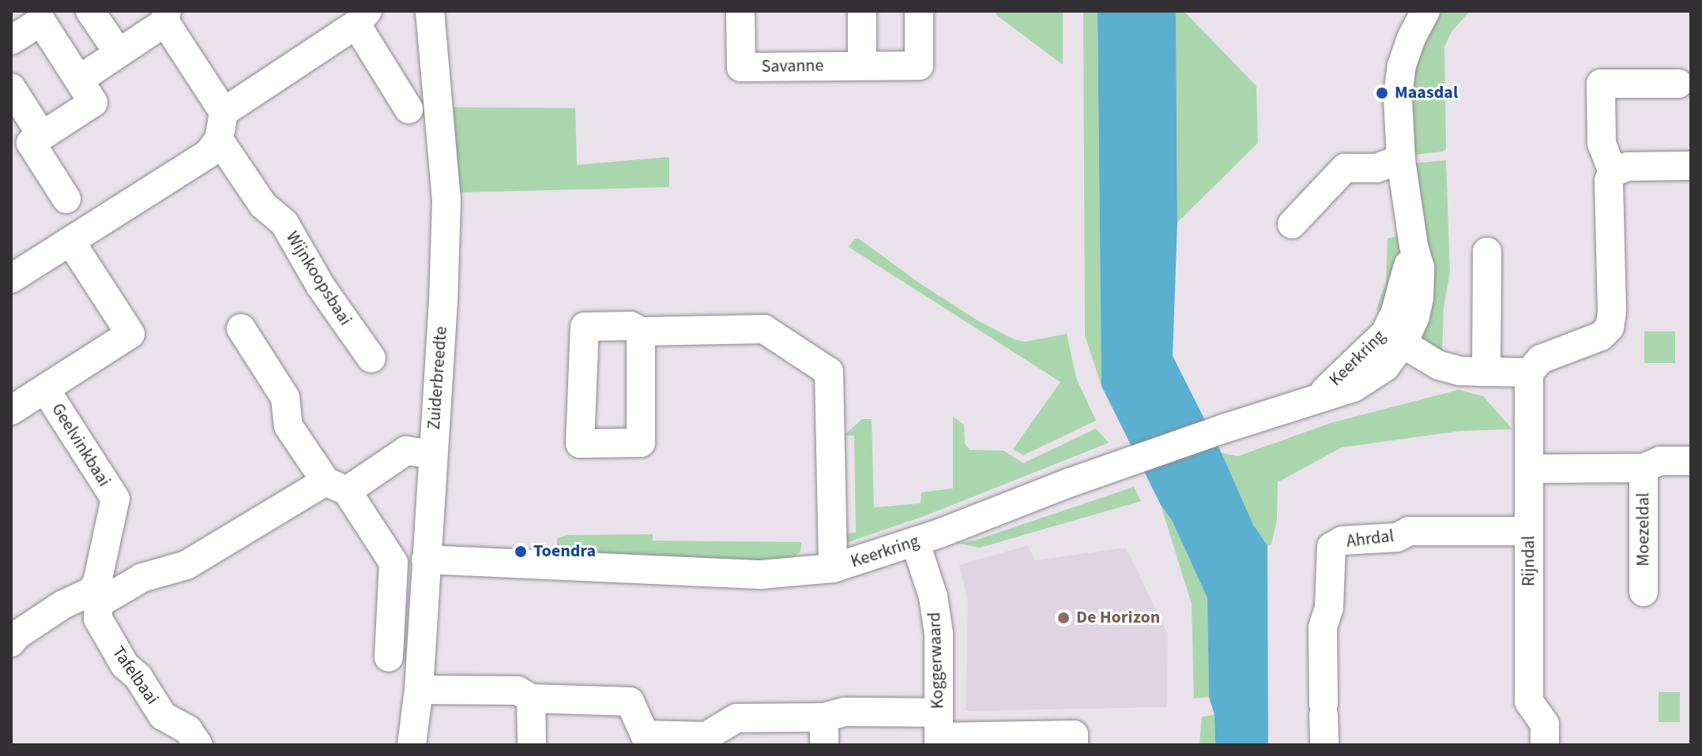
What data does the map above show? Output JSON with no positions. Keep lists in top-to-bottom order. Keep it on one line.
{"streets":{"street":["Savanne","Wijnkoopsbaai","Keerkring","Zuiderbreedte","Geelvinkbaai","Moezeldal","Ahrdal","Rijndal","Koggerwaard","Tafelbaai"]},"crossings":[["Keerkring","Zuiderbreedte"],["Keerkring","Koggerwaard"],["Geelvinkbaai","Tafelbaai"],["Moezeldal","Rijndal"],["Ahrdal","Rijndal"]],"places":["Maasdal","Toendra","De Horizon"]}
